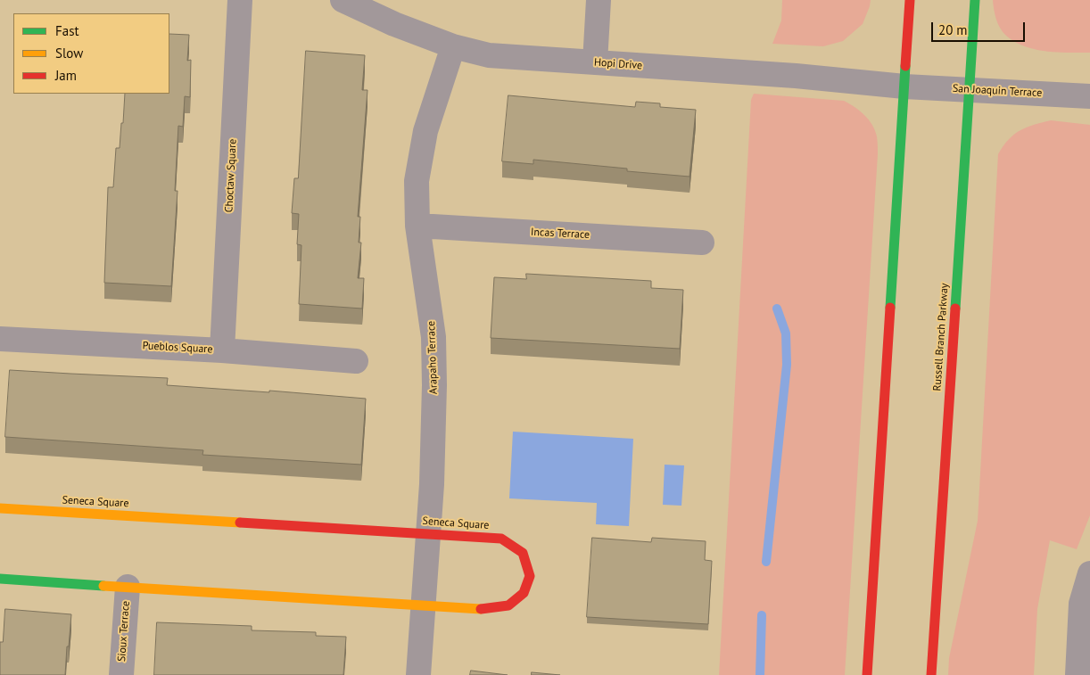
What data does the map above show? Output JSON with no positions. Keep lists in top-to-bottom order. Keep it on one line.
{"streets":{"main road":["Russell Branch Parkway","Seneca Square"],"street":["Hopi Drive","San Joaquin Terrace","Choctaw Square","Incas Terrace","Pueblos Square","Arapaho Terrace","Sioux Terrace"]},"crossings":[["Hopi Drive","San Joaquin Terrace"],["Hopi Drive","Arapaho Terrace"],["San Joaquin Terrace","Russell Branch Parkway"],["Choctaw Square","Pueblos Square"],["Incas Terrace","Arapaho Terrace"],["Arapaho Terrace","Seneca Square"],["Seneca Square","Sioux Terrace"]],"legend":["Fast","Slow","Jam"],"scale_bar":"20 m"}
